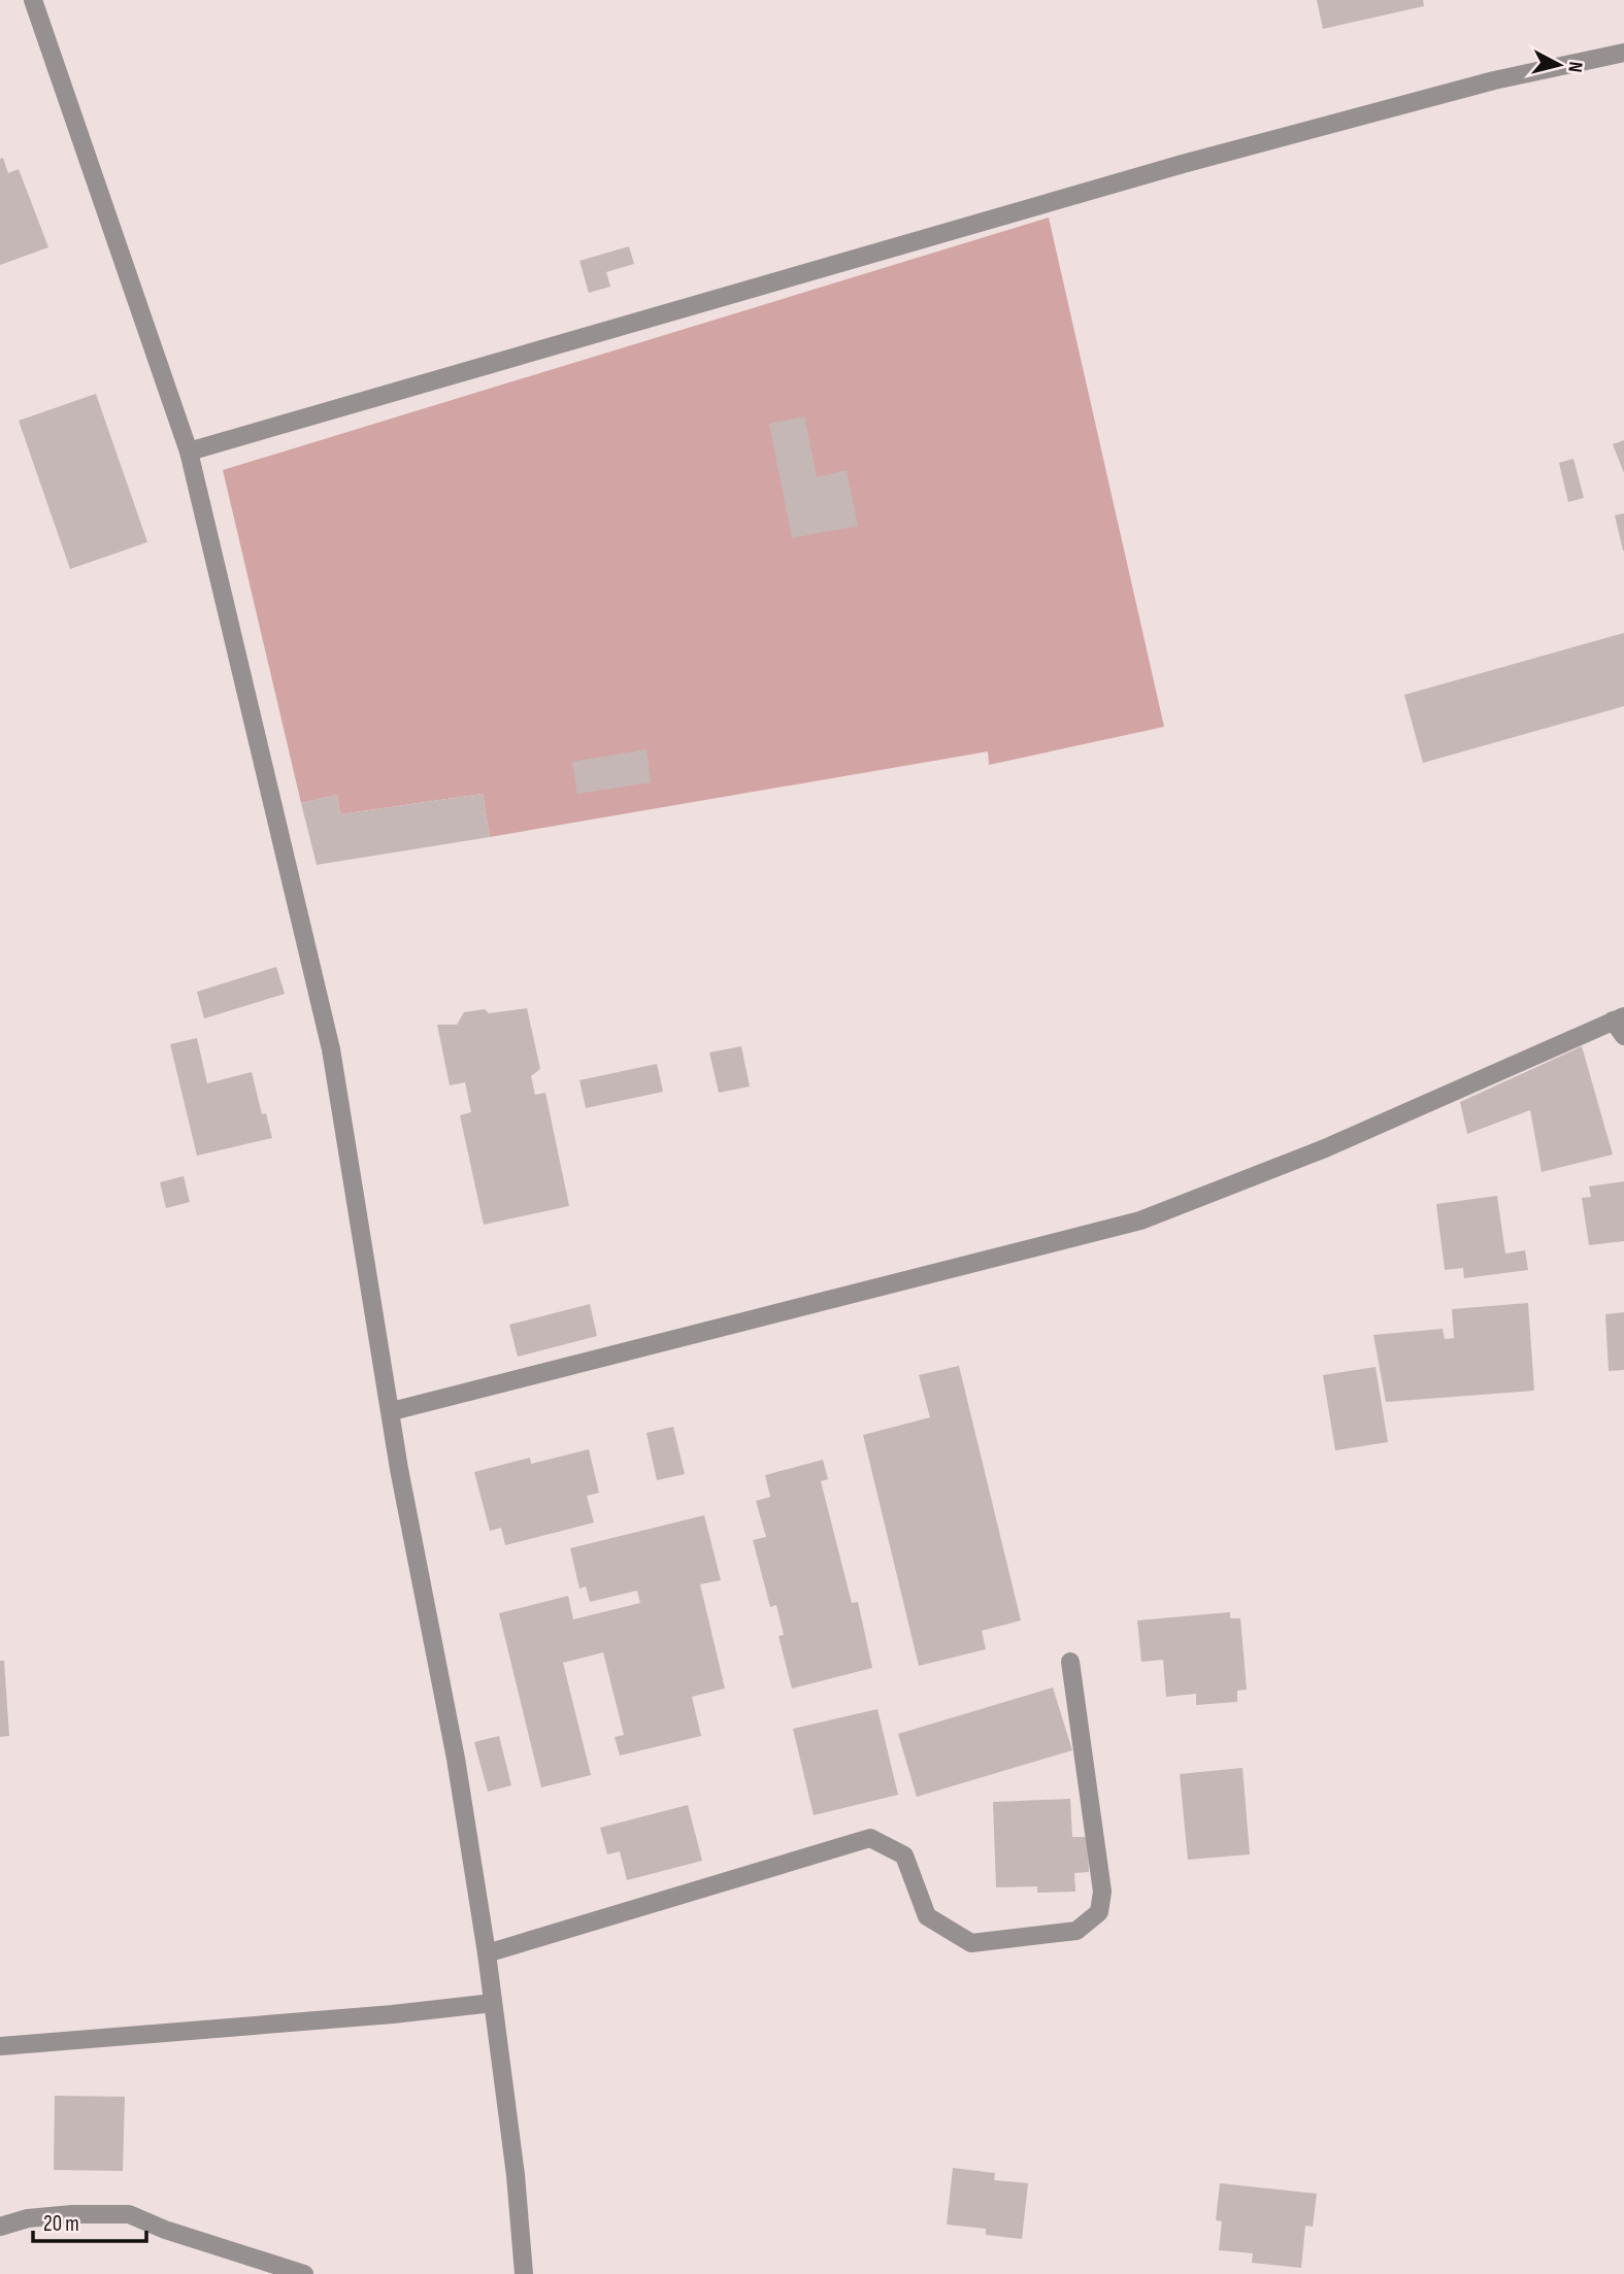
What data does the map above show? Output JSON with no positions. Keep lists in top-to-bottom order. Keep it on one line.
{"scale_bar":"20 m","north":"right"}
